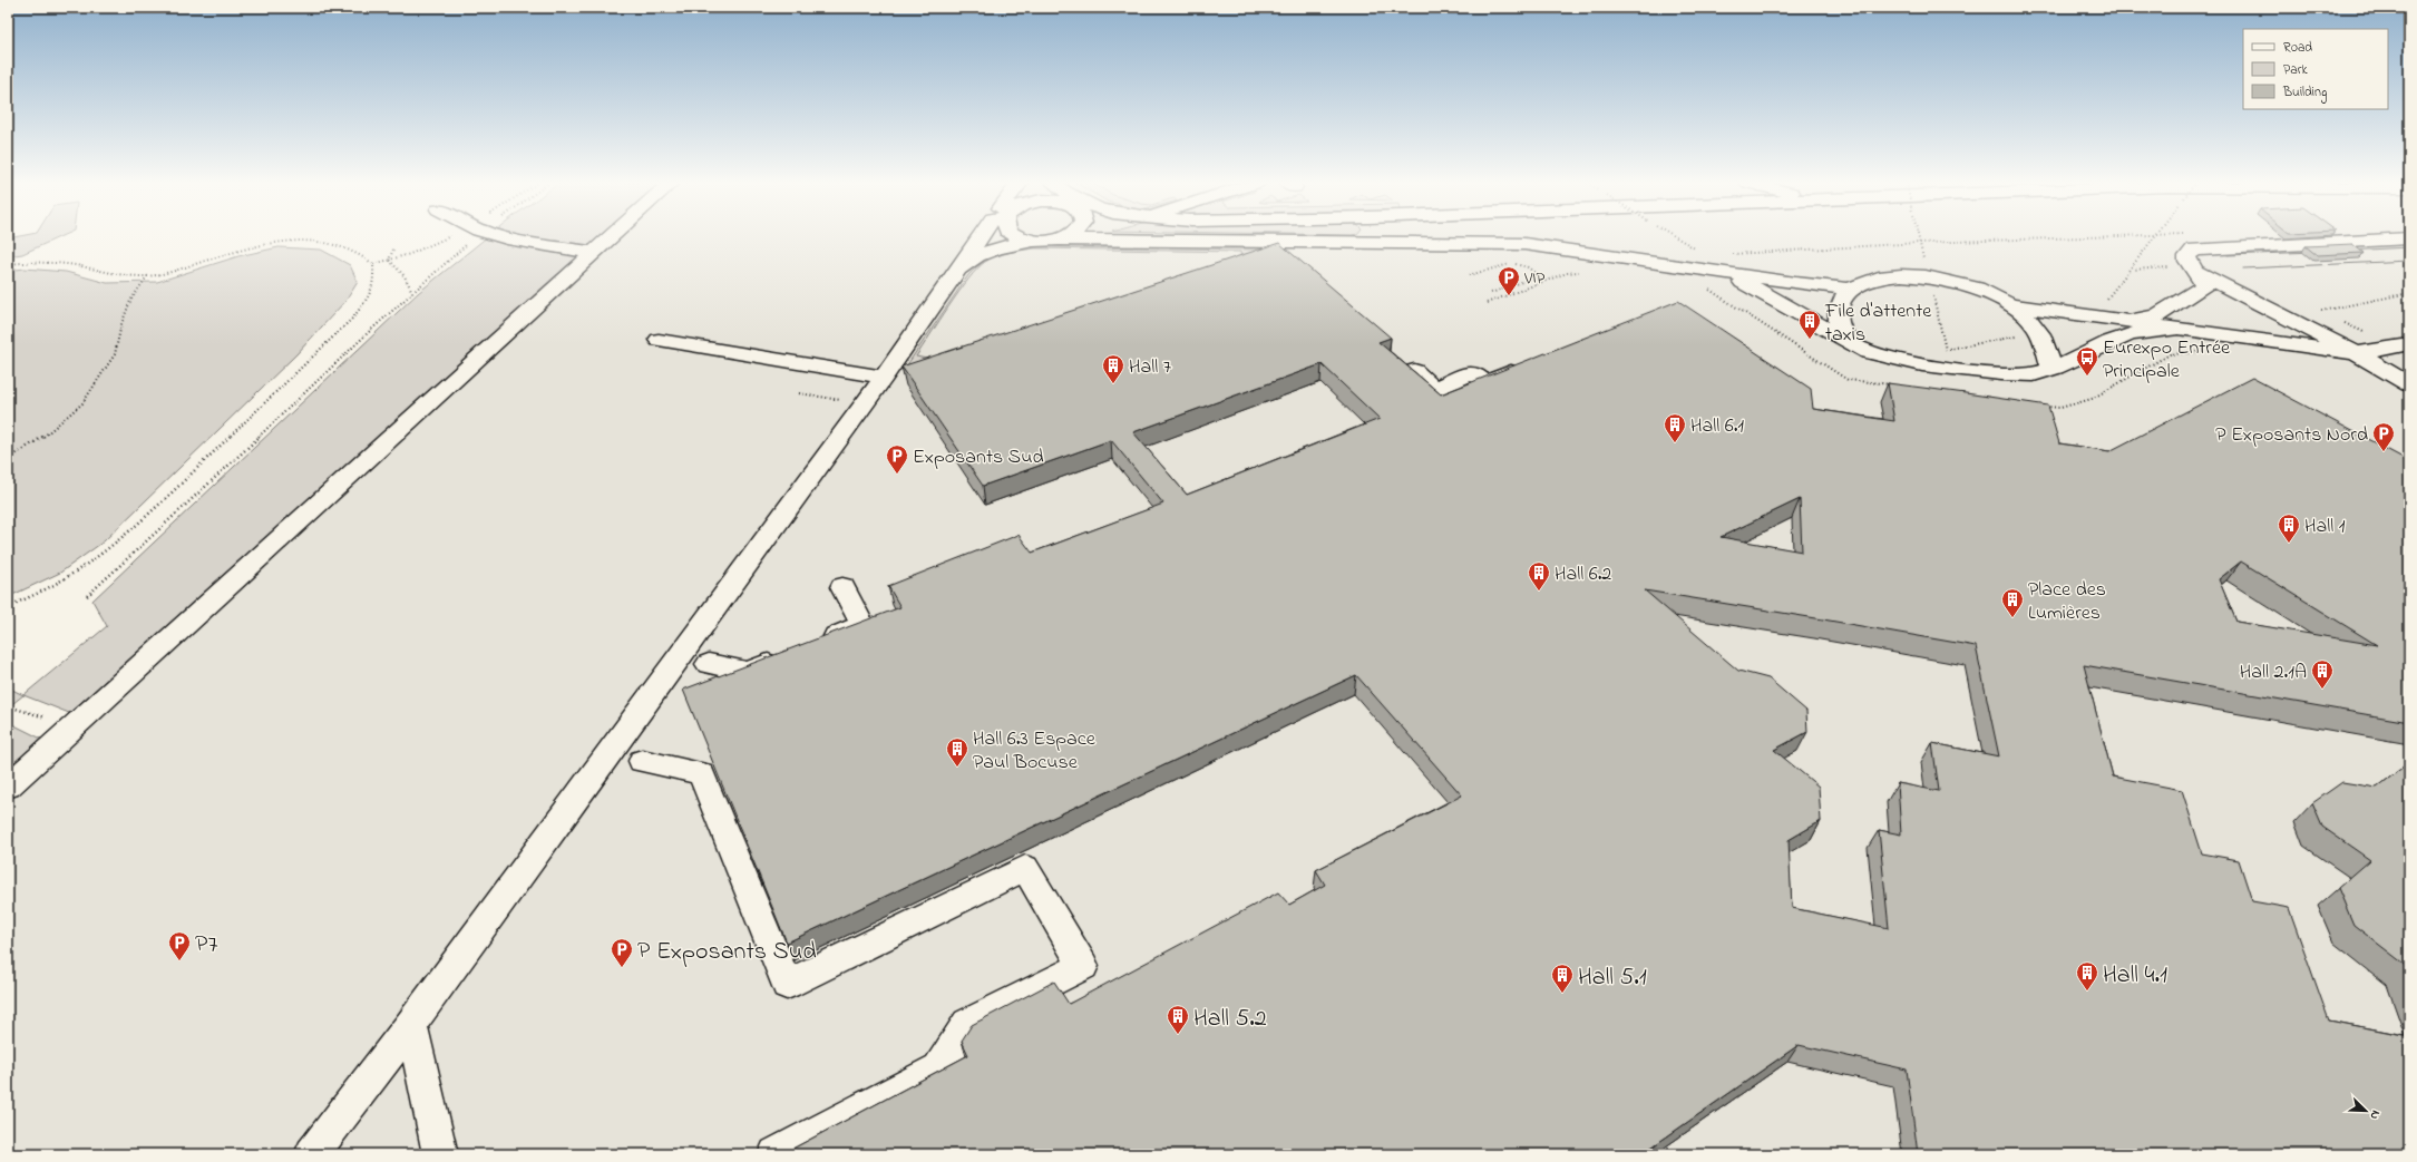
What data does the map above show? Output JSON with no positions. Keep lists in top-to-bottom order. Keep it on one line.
{"places":{"parking":["VIP","P Exposants Nord","Exposants Sud","P7","P Exposants Sud"],"building":["File d'attente taxis","Hall 7","Hall 6.1","Hall 1","Hall 6.2","Place des Lumières","Hall 2.1A","Hall 6.3 Espace Paul Bocuse","Hall 4.1","Hall 5.1","Hall 5.2"],"bus stop":["Eurexpo Entrée Principale"]},"legend":["Road","Park","Building"],"north":"bottom right"}
